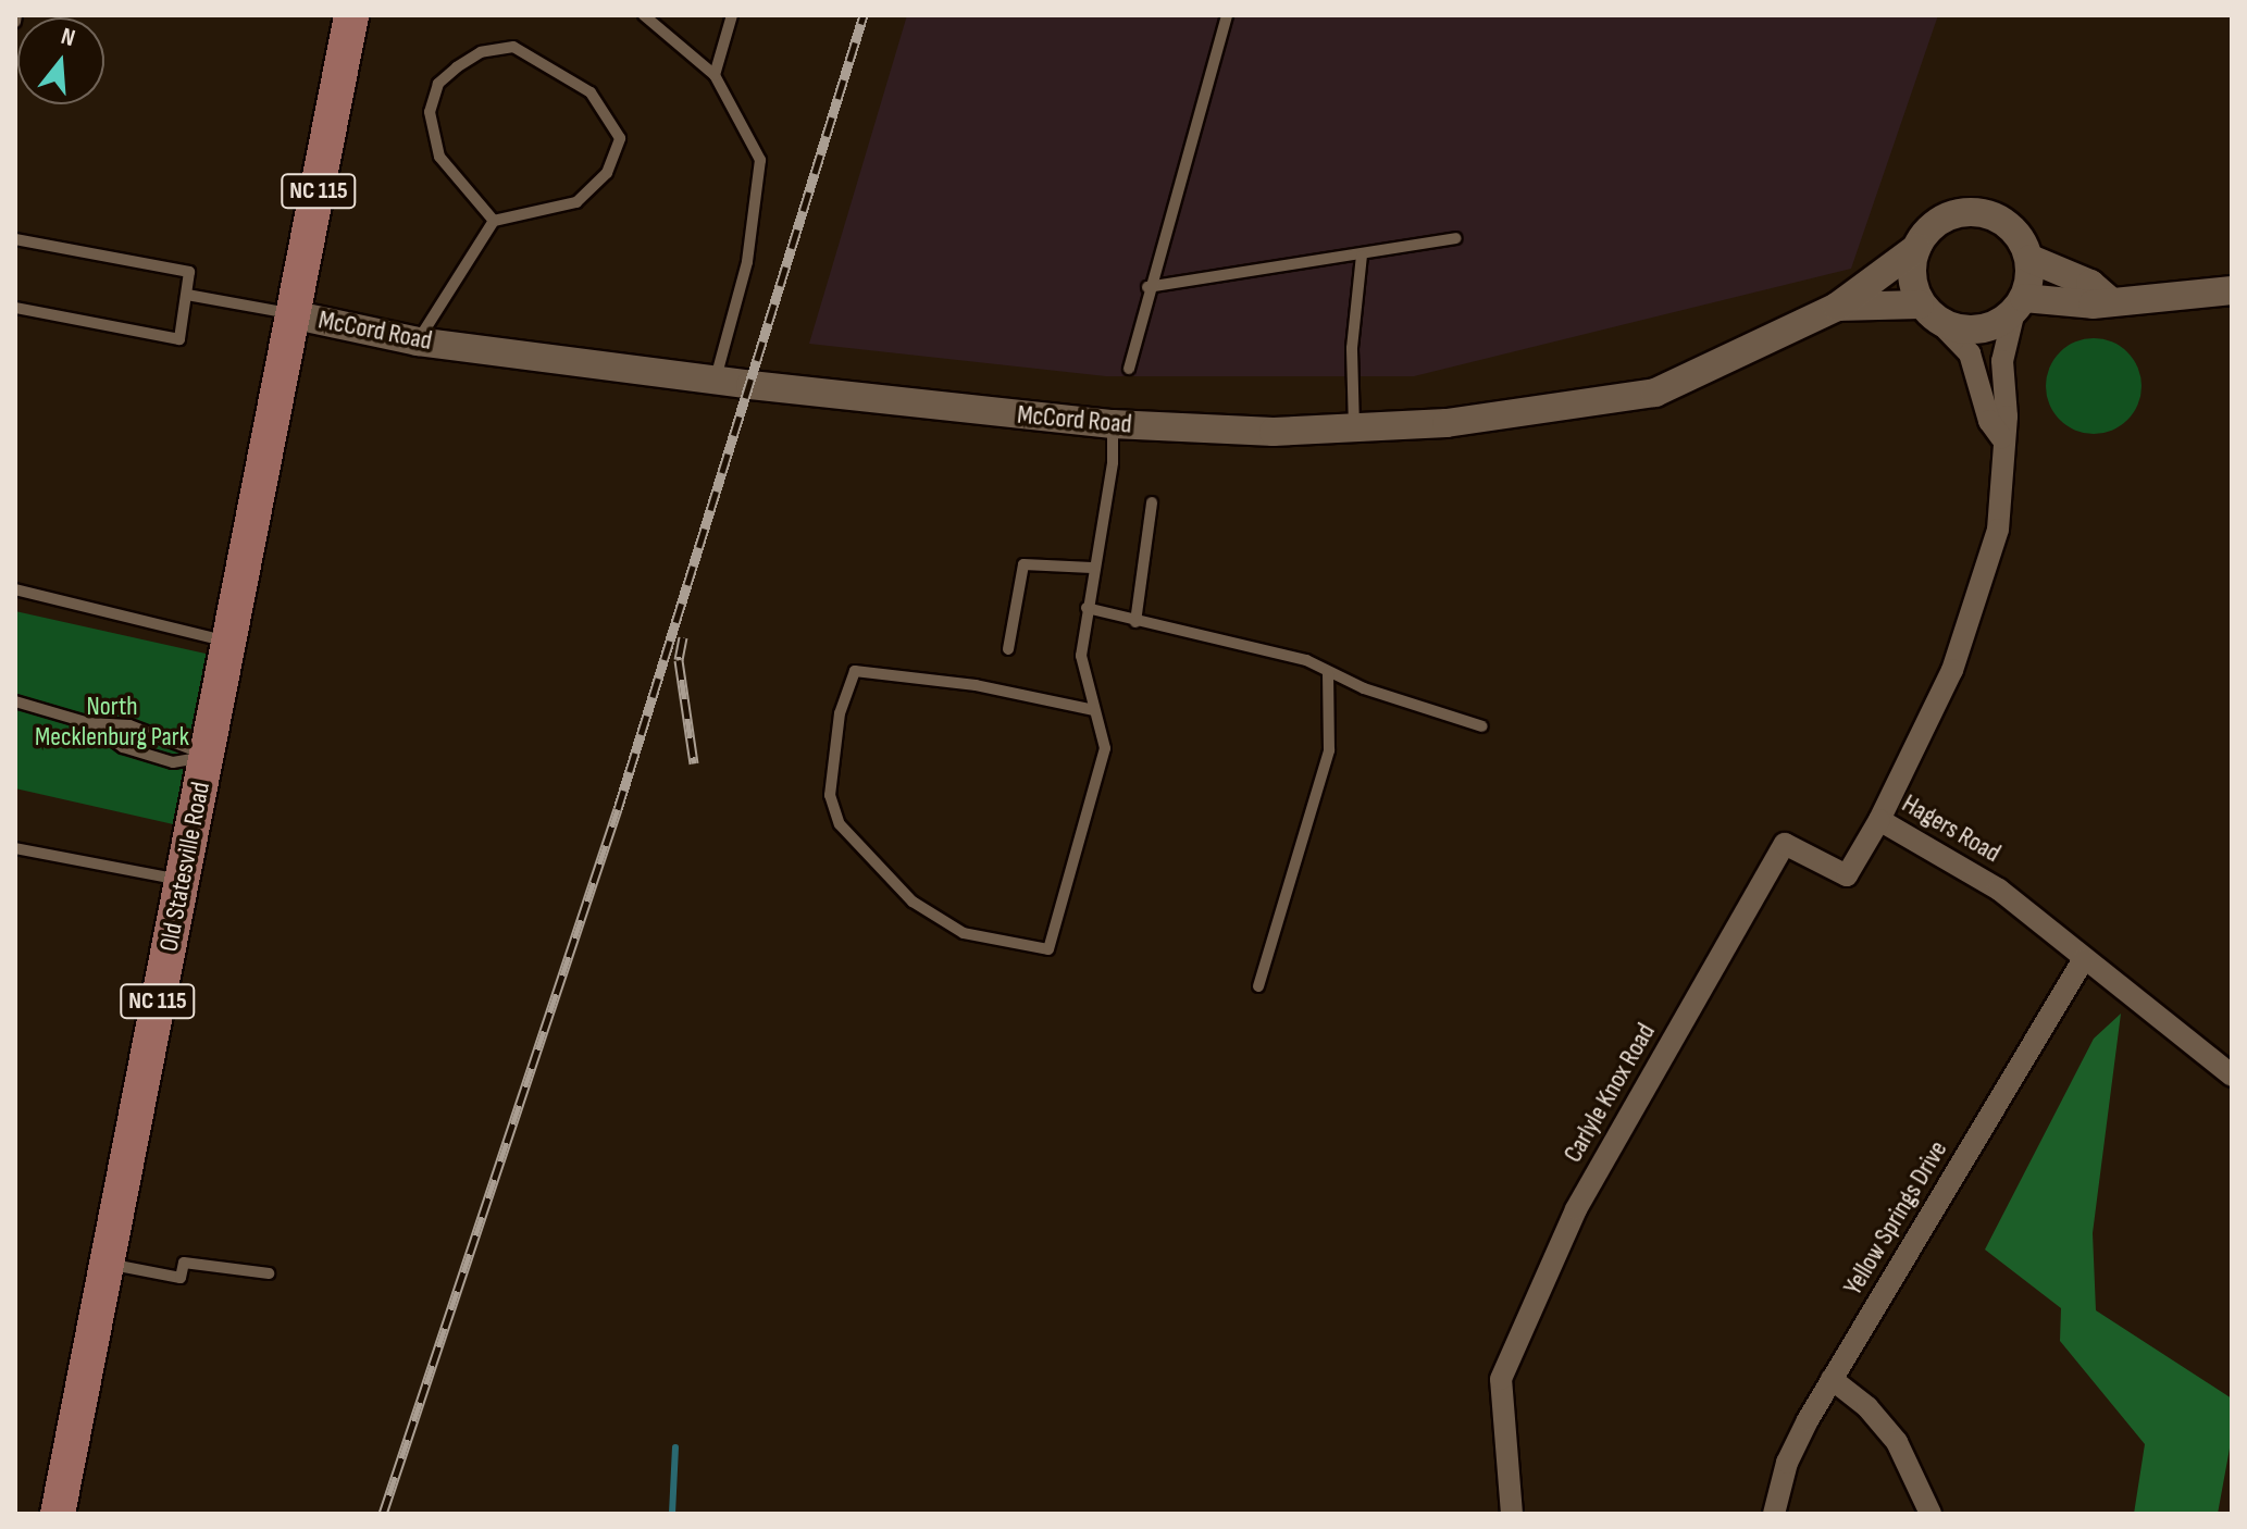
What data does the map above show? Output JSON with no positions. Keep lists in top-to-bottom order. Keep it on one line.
{"streets":{"main road":["NC 115","Old Statesville Road"],"street":["McCord Road","Hagers Road","Carlyle Knox Road","Yellow Springs Drive"]},"crossings":[["McCord Road","Hagers Road"],["McCord Road","Old Statesville Road"],["Hagers Road","Carlyle Knox Road"],["Hagers Road","Yellow Springs Drive"]],"parks":["North Mecklenburg Park"],"north":"top"}
